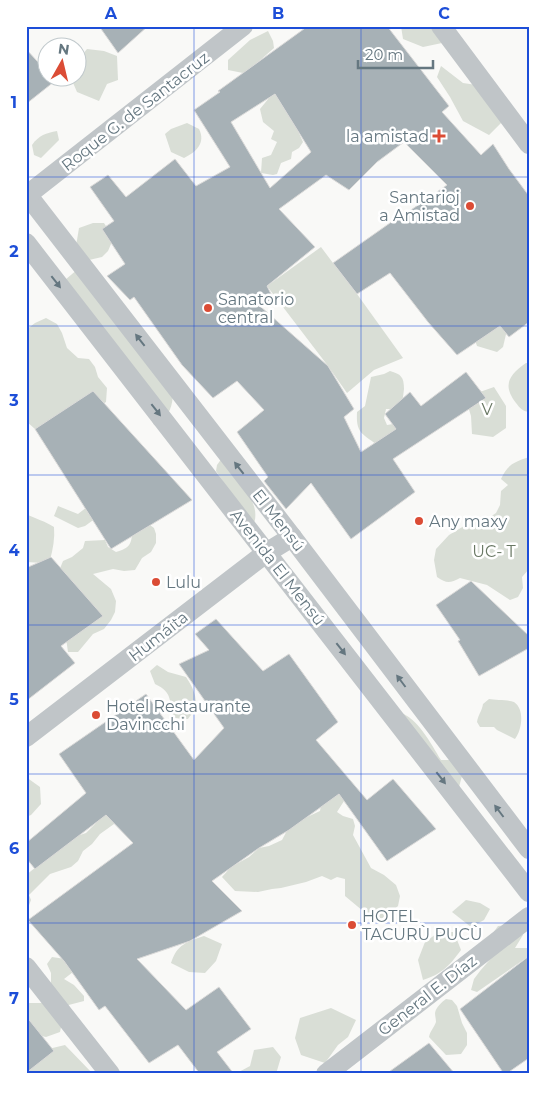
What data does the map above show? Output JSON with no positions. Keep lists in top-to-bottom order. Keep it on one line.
{"streets":{"street":["Roque G. de Santacruz","El Mensú","Avenida El Mensú","Humáita","General E. Díaz"]},"crossings":[["Roque G. de Santacruz","El Mensú"],["El Mensú","Humáita"],["Avenida El Mensú","Humáita"]],"one_way":["El Mensú","Avenida El Mensú"],"parks":["V","UC- T"],"places":{"health":["la amistad"],"other":["Santarioj a Amistad","Sanatorio central","Any maxy","Lulu","Hotel Restaurante Davincchi","HOTEL TACURÙ PUCÙ"]},"scale_bar":"20 m","north":"top","grid":{"columns":["A","B","C"],"rows":["1","2","3","4","5","6","7"]}}
